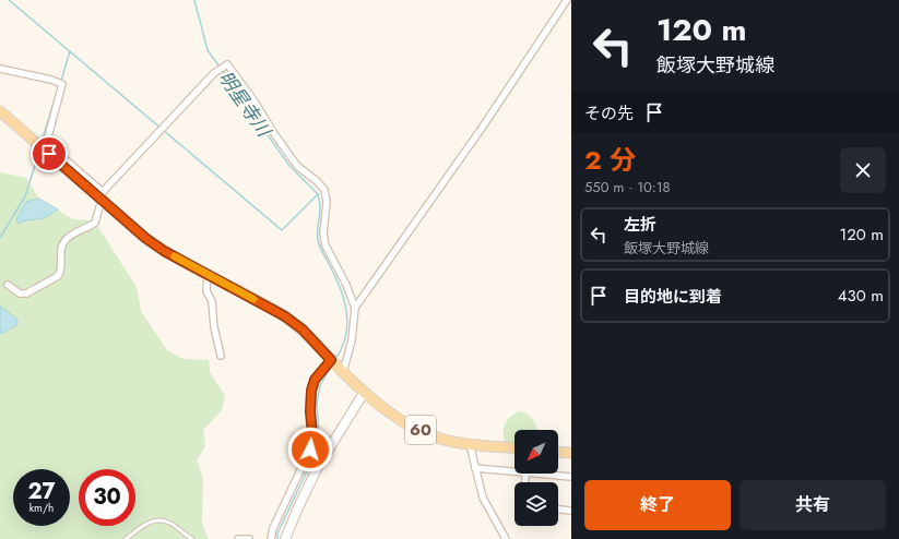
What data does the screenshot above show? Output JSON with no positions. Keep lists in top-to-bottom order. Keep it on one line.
{"streets":{"main road":["60"]},"water":["明星寺川"],"north":"bottom left","page":{"turn":["120 m","飯塚大野城線"],"then":"その先","heading":["2 分","550 m · 10:18"],"list":[{"name":"左折","note":"飯塚大野城線","value":"120 m"},{"name":"目的地に到着","value":"430 m"}],"speed":"27 km/h","limit":"30","buttons":["終了","共有"]}}
